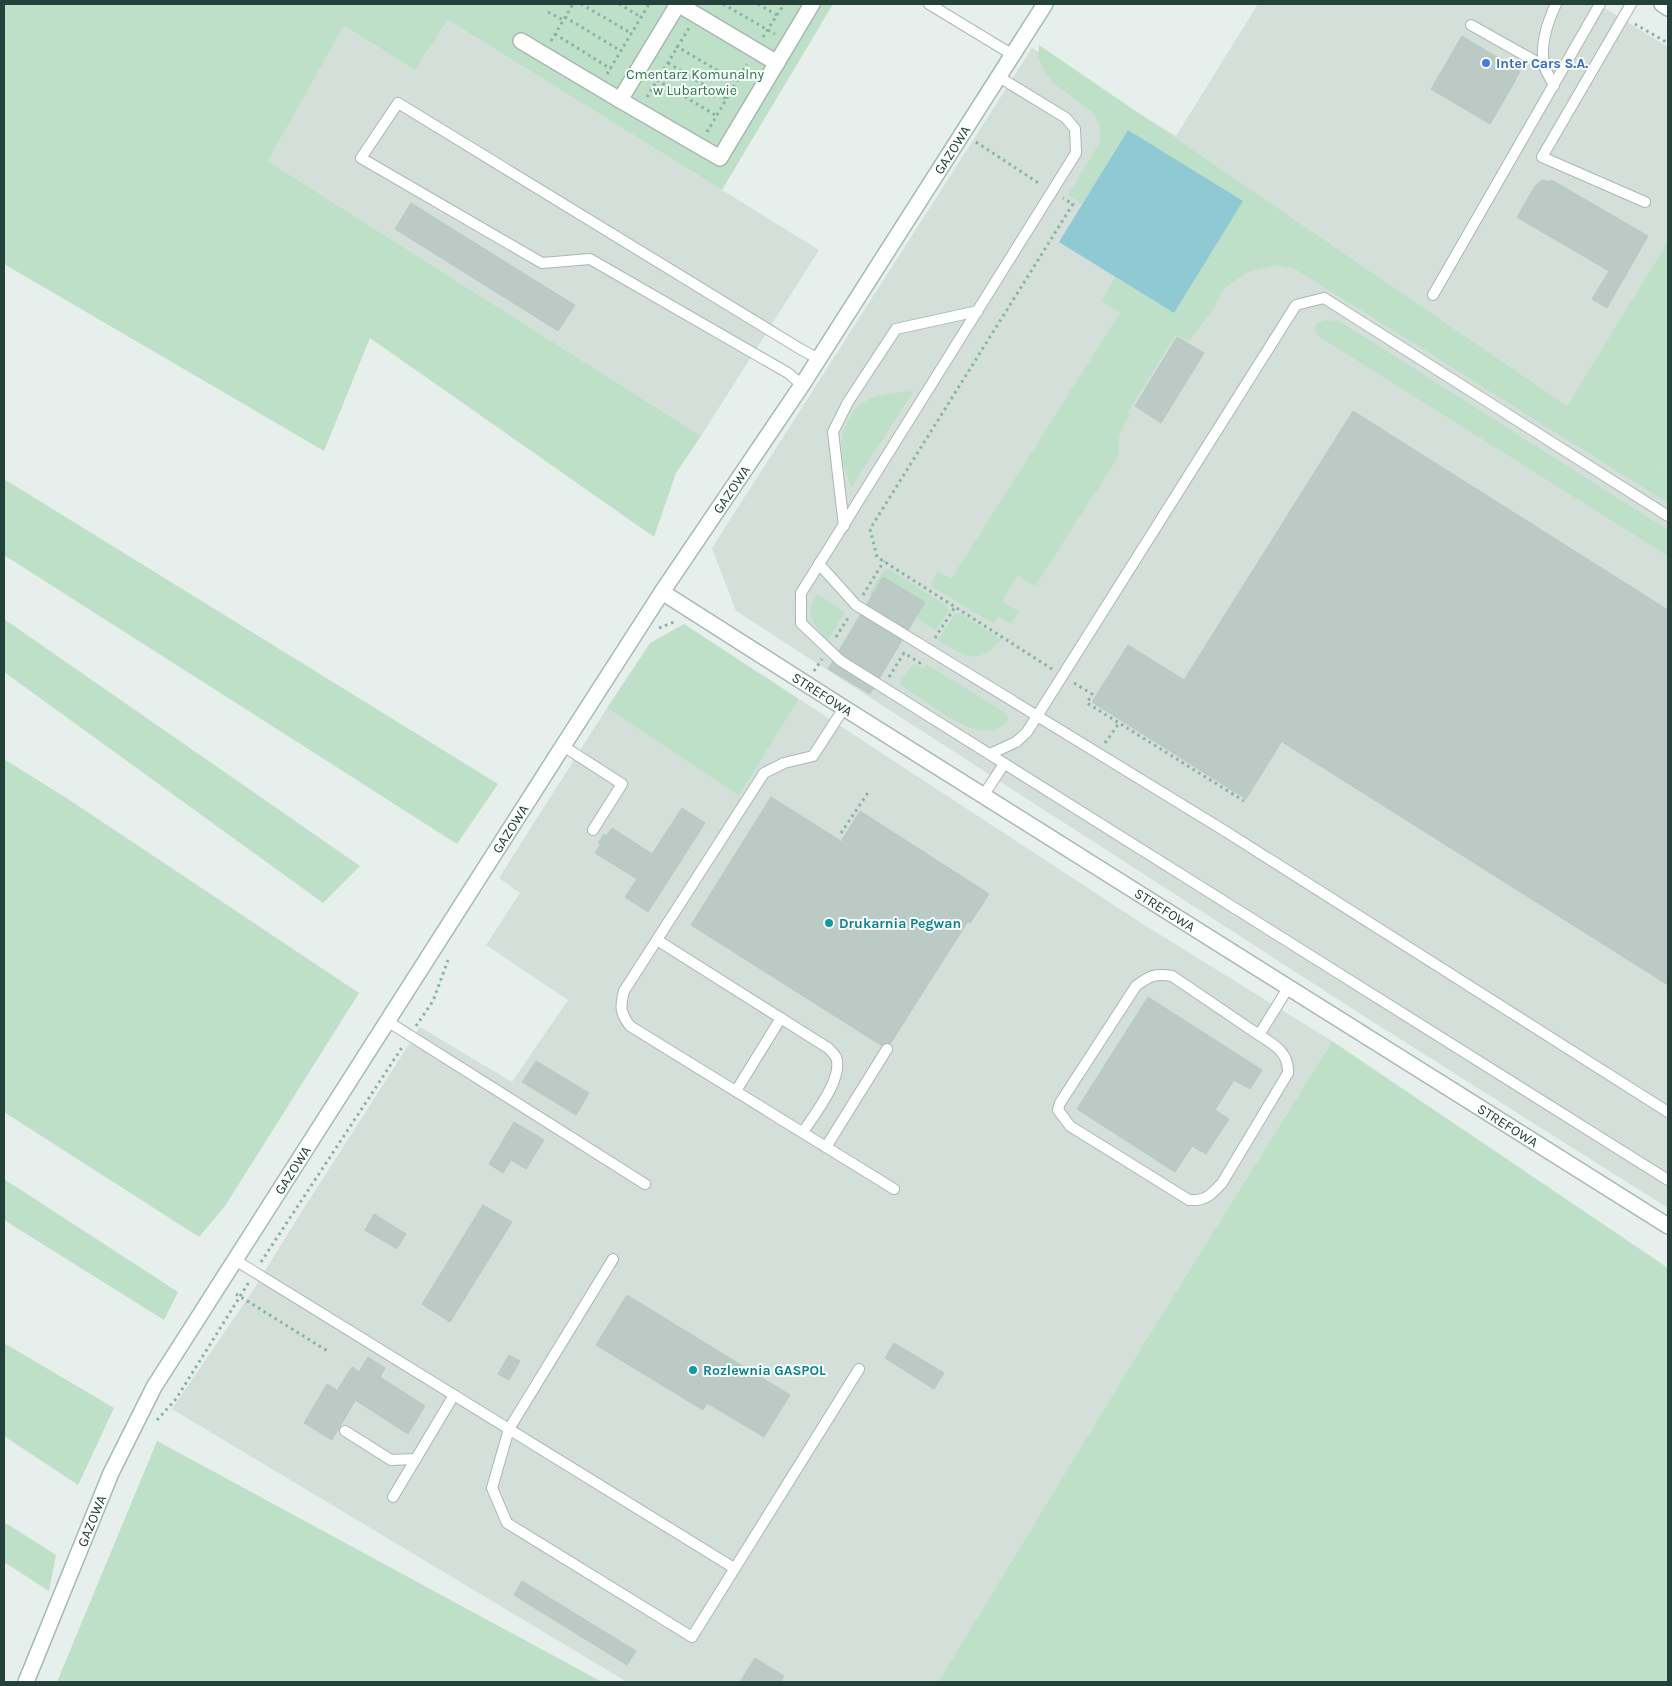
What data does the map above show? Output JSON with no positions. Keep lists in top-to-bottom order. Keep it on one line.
{"streets":{"street":["GAZOWA","STREFOWA"]},"crossings":[["GAZOWA","STREFOWA"]],"parks":["Cmentarz Komunalny w Lubartowie"],"places":["Inter Cars S.A.","Drukarnia Pegwan","Rozlewnia GASPOL"]}
